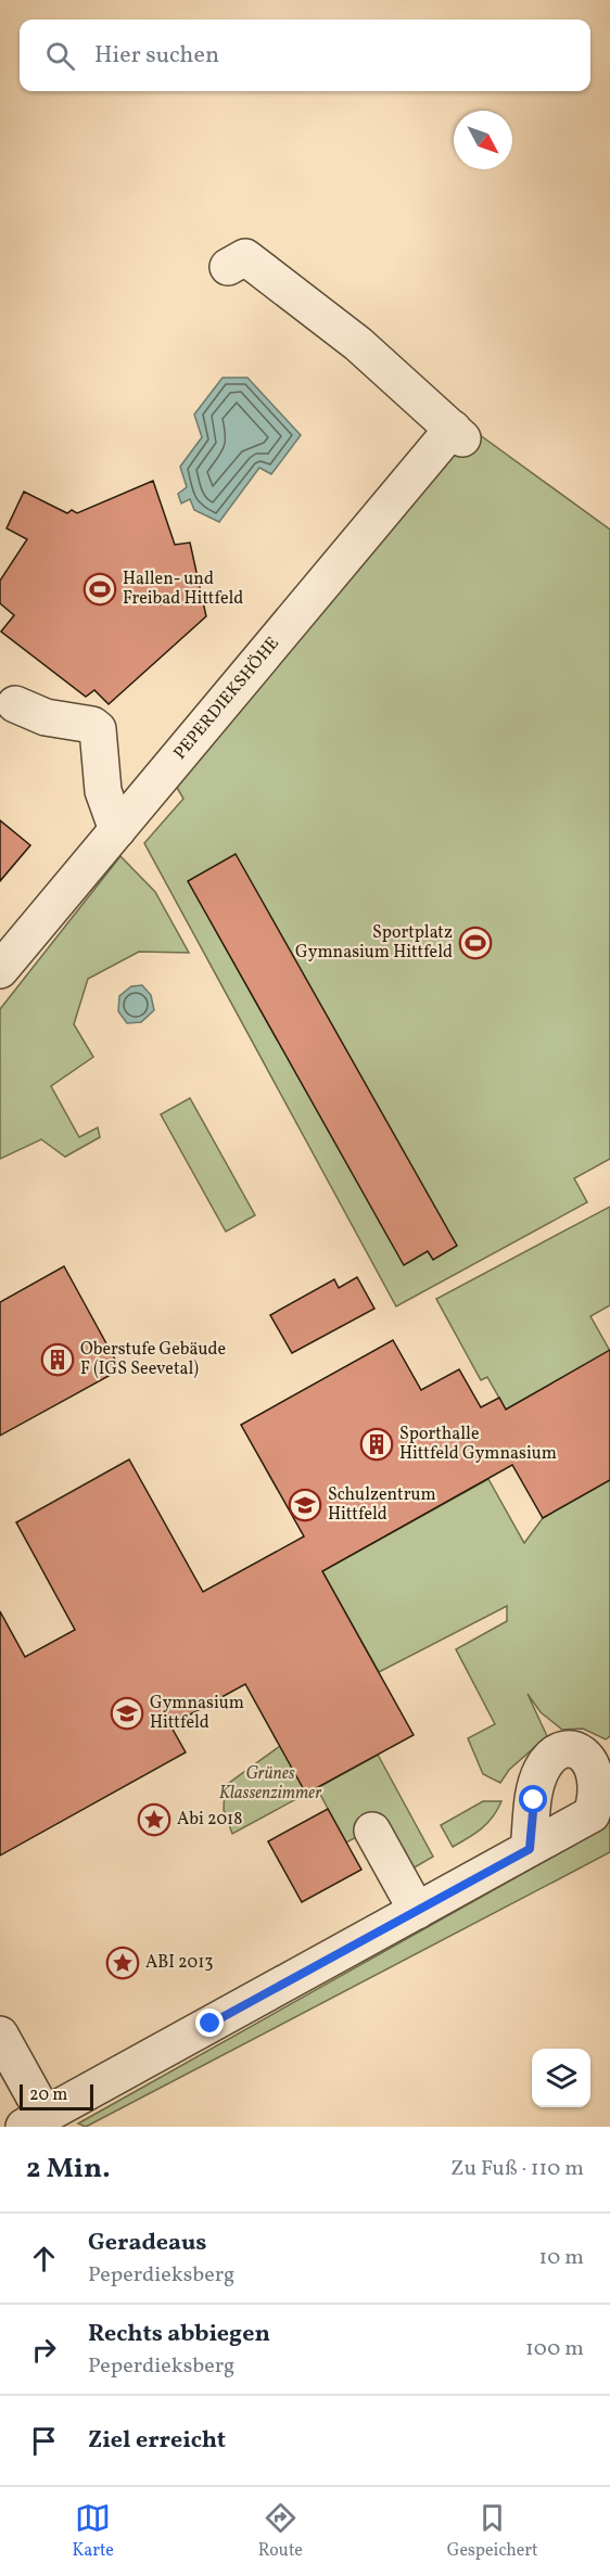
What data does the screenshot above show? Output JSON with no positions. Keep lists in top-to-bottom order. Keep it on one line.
{"streets":{"street":["PEPERDIEKSHÖHE"]},"parks":["Grünes Klassenzimmer"],"places":{"sports":["Hallen- und Freibad Hittfeld","Sportplatz Gymnasium Hittfeld"],"building":["Oberstufe Gebäude F (IGS Seevetal)","Sporthalle Hittfeld Gymnasium"],"school or university":["Schulzentrum Hittfeld","Gymnasium Hittfeld"],"place":["Abi 2018","ABI 2013"]},"scale_bar":"20 m","north":"bottom right","page":{"search":"Hier suchen","scale":"20 m","heading":["2 Min.","Zu Fuß · 110 m"],"list":[["Geradeaus","Peperdieksberg","10 m"],["Rechts abbiegen","Peperdieksberg","100 m"],"Ziel erreicht"],"nav":["Karte","Route","Gespeichert"]}}
